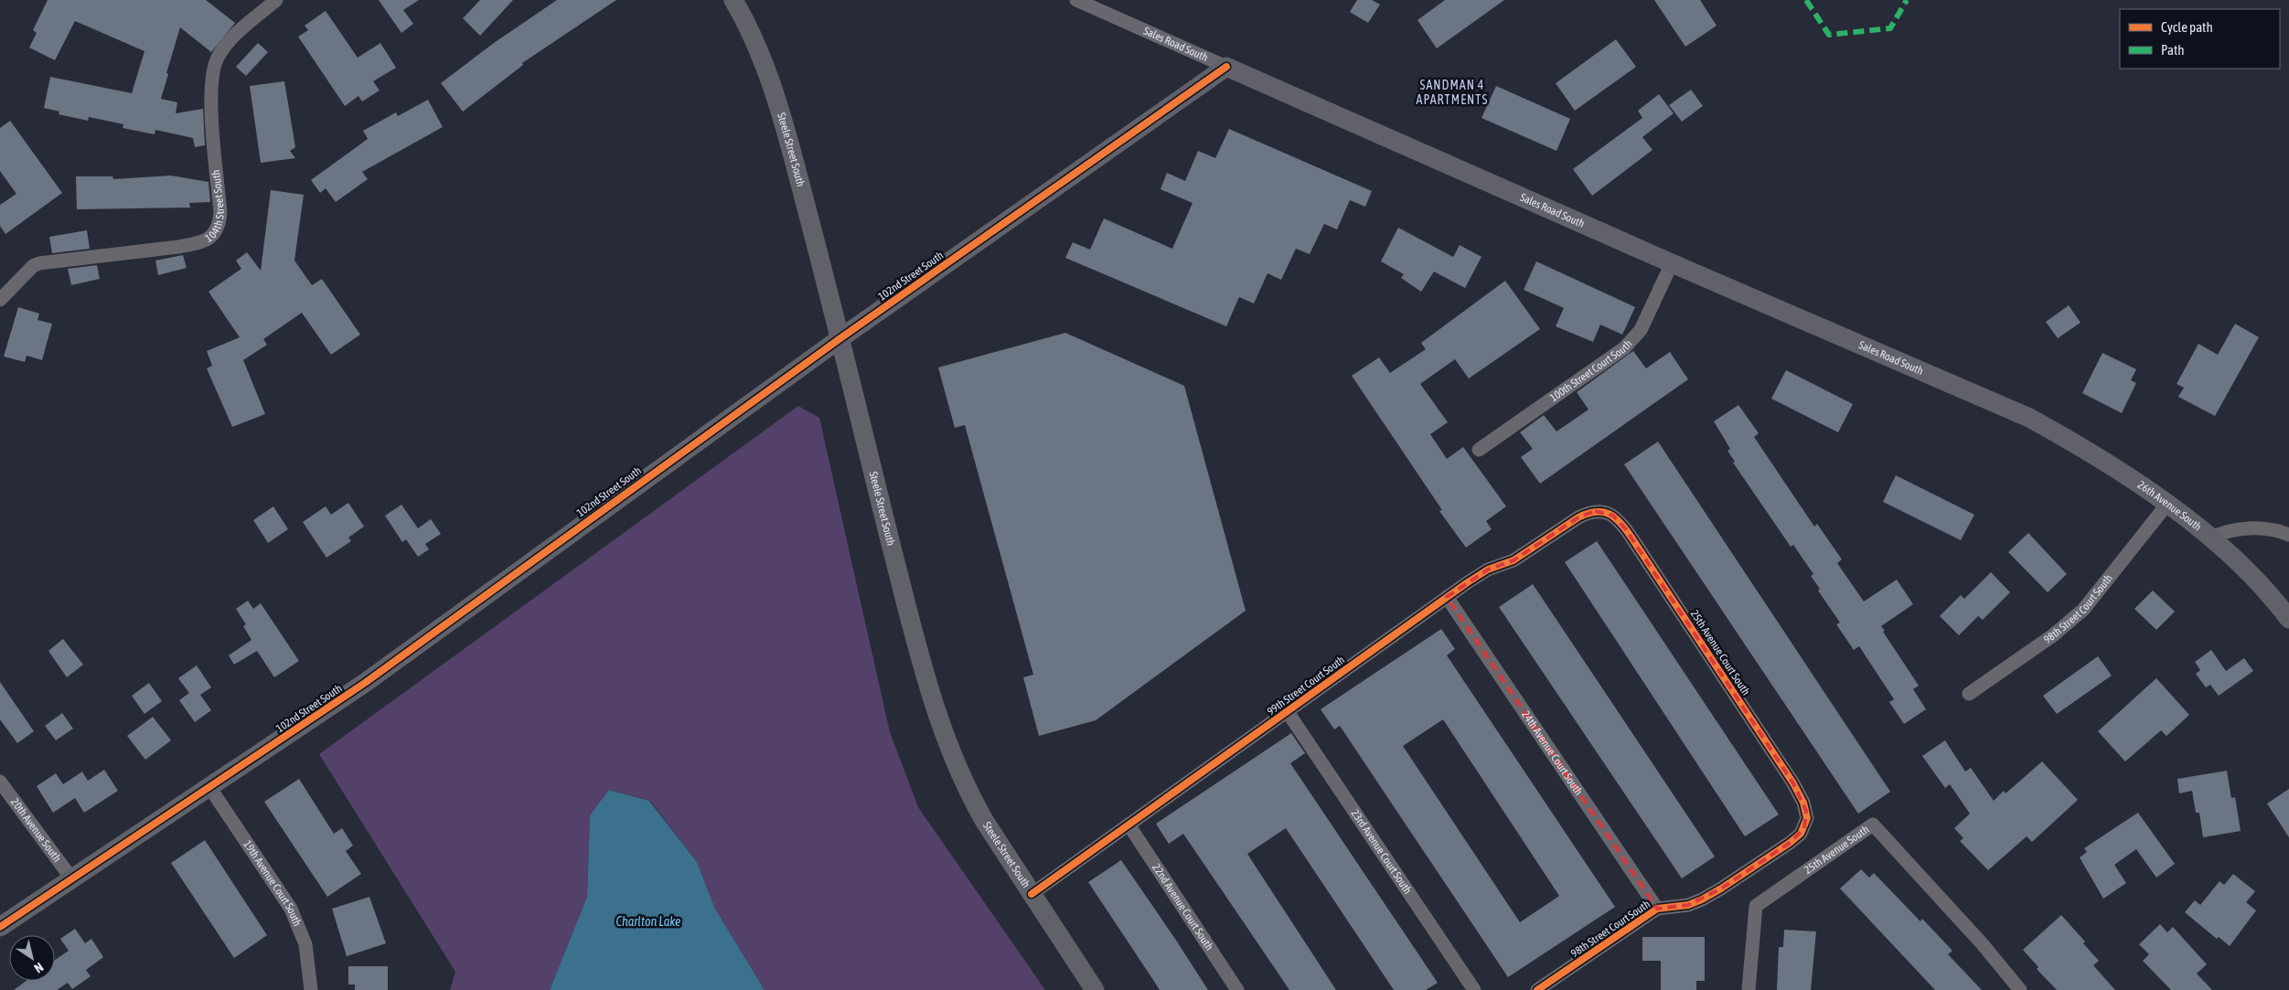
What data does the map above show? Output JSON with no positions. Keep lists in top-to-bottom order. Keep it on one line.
{"streets":{"street":["Sales Road South","Steele Street South","104th Street South","102nd Street South","100th Street Court South","26th Avenue South","98th Street Court South","25th Avenue Court South","99th Street Court South","24th Avenue Court South","20th Avenue South","25th Avenue South","23rd Avenue Court South","19th Avenue Court South","22nd Avenue Court South"]},"crossings":[["Sales Road South","102nd Street South"],["Sales Road South","100th Street Court South"],["Sales Road South","26th Avenue South"],["Steele Street South","102nd Street South"],["Steele Street South","99th Street Court South"],["102nd Street South","20th Avenue South"],["102nd Street South","19th Avenue Court South"],["26th Avenue South","98th Street Court South"],["98th Street Court South","25th Avenue Court South"],["98th Street Court South","24th Avenue Court South"],["25th Avenue Court South","99th Street Court South"],["99th Street Court South","24th Avenue Court South"],["99th Street Court South","23rd Avenue Court South"],["99th Street Court South","22nd Avenue Court South"]],"districts":["SANDMAN 4 APARTMENTS"],"water":["Charlton Lake"],"legend":["Cycle path","Path"],"north":"bottom right"}
